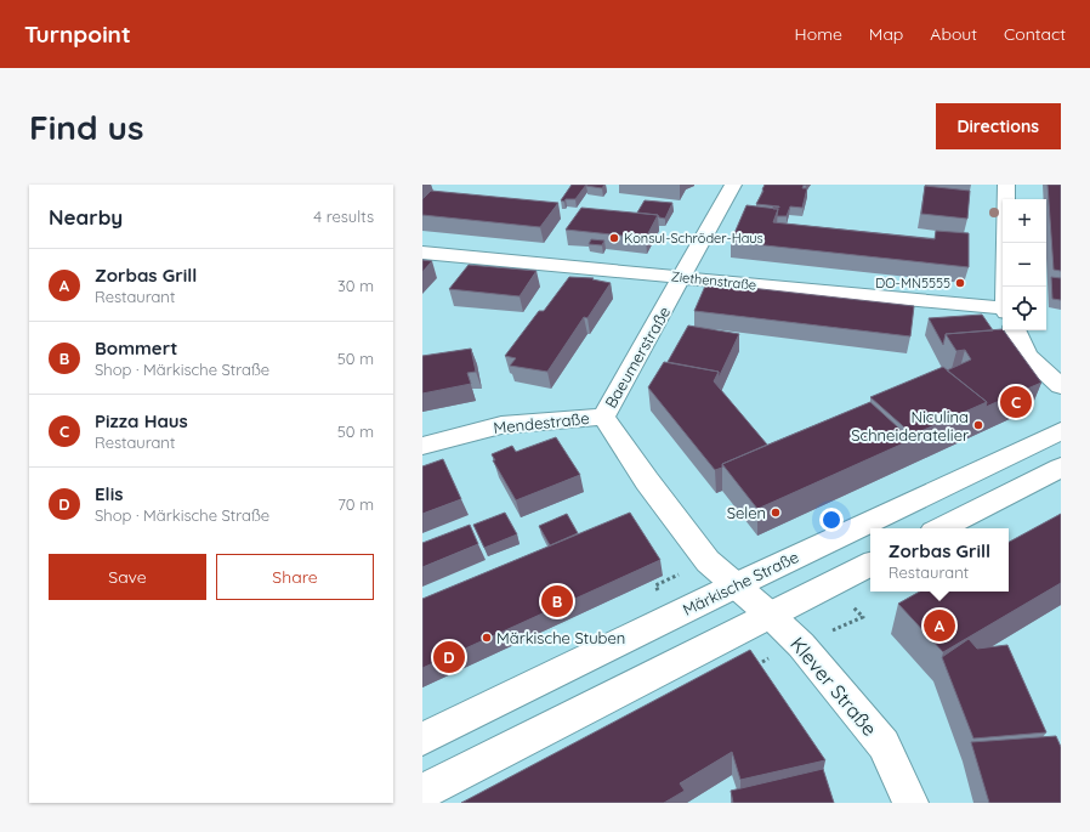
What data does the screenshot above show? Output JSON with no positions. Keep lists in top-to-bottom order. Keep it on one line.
{"streets":{"street":["Ziethenstraße","Baeumerstraße","Mendestraße","Märkische Straße","Klever Straße"]},"crossings":[["Ziethenstraße","Baeumerstraße"],["Baeumerstraße","Mendestraße"],["Baeumerstraße","Märkische Straße"],["Baeumerstraße","Klever Straße"],["Märkische Straße","Klever Straße"]],"places":["Konsul-Schröder-Haus","DO-MN5555","Niculina Schneideratelier","Selen","Märkische Stuben"],"page":{"header":"Turnpoint","nav":["Home","Map","About","Contact"],"buttons":["Directions",["Save","Share"]],"title":"Find us","heading":["Nearby","4 results"],"map_buttons":["+","−"],"list":[{"mark":"A","name":"Zorbas Grill","note":"Restaurant","value":"30 m"},{"mark":"B","name":"Bommert","note":"Shop · Märkische Straße","value":"50 m"},{"mark":"C","name":"Pizza Haus","note":"Restaurant","value":"50 m"},{"mark":"D","name":"Elis","note":"Shop · Märkische Straße","value":"70 m"}],"pins":["C","B","A","D"],"popup":["Zorbas Grill","Restaurant"]}}
